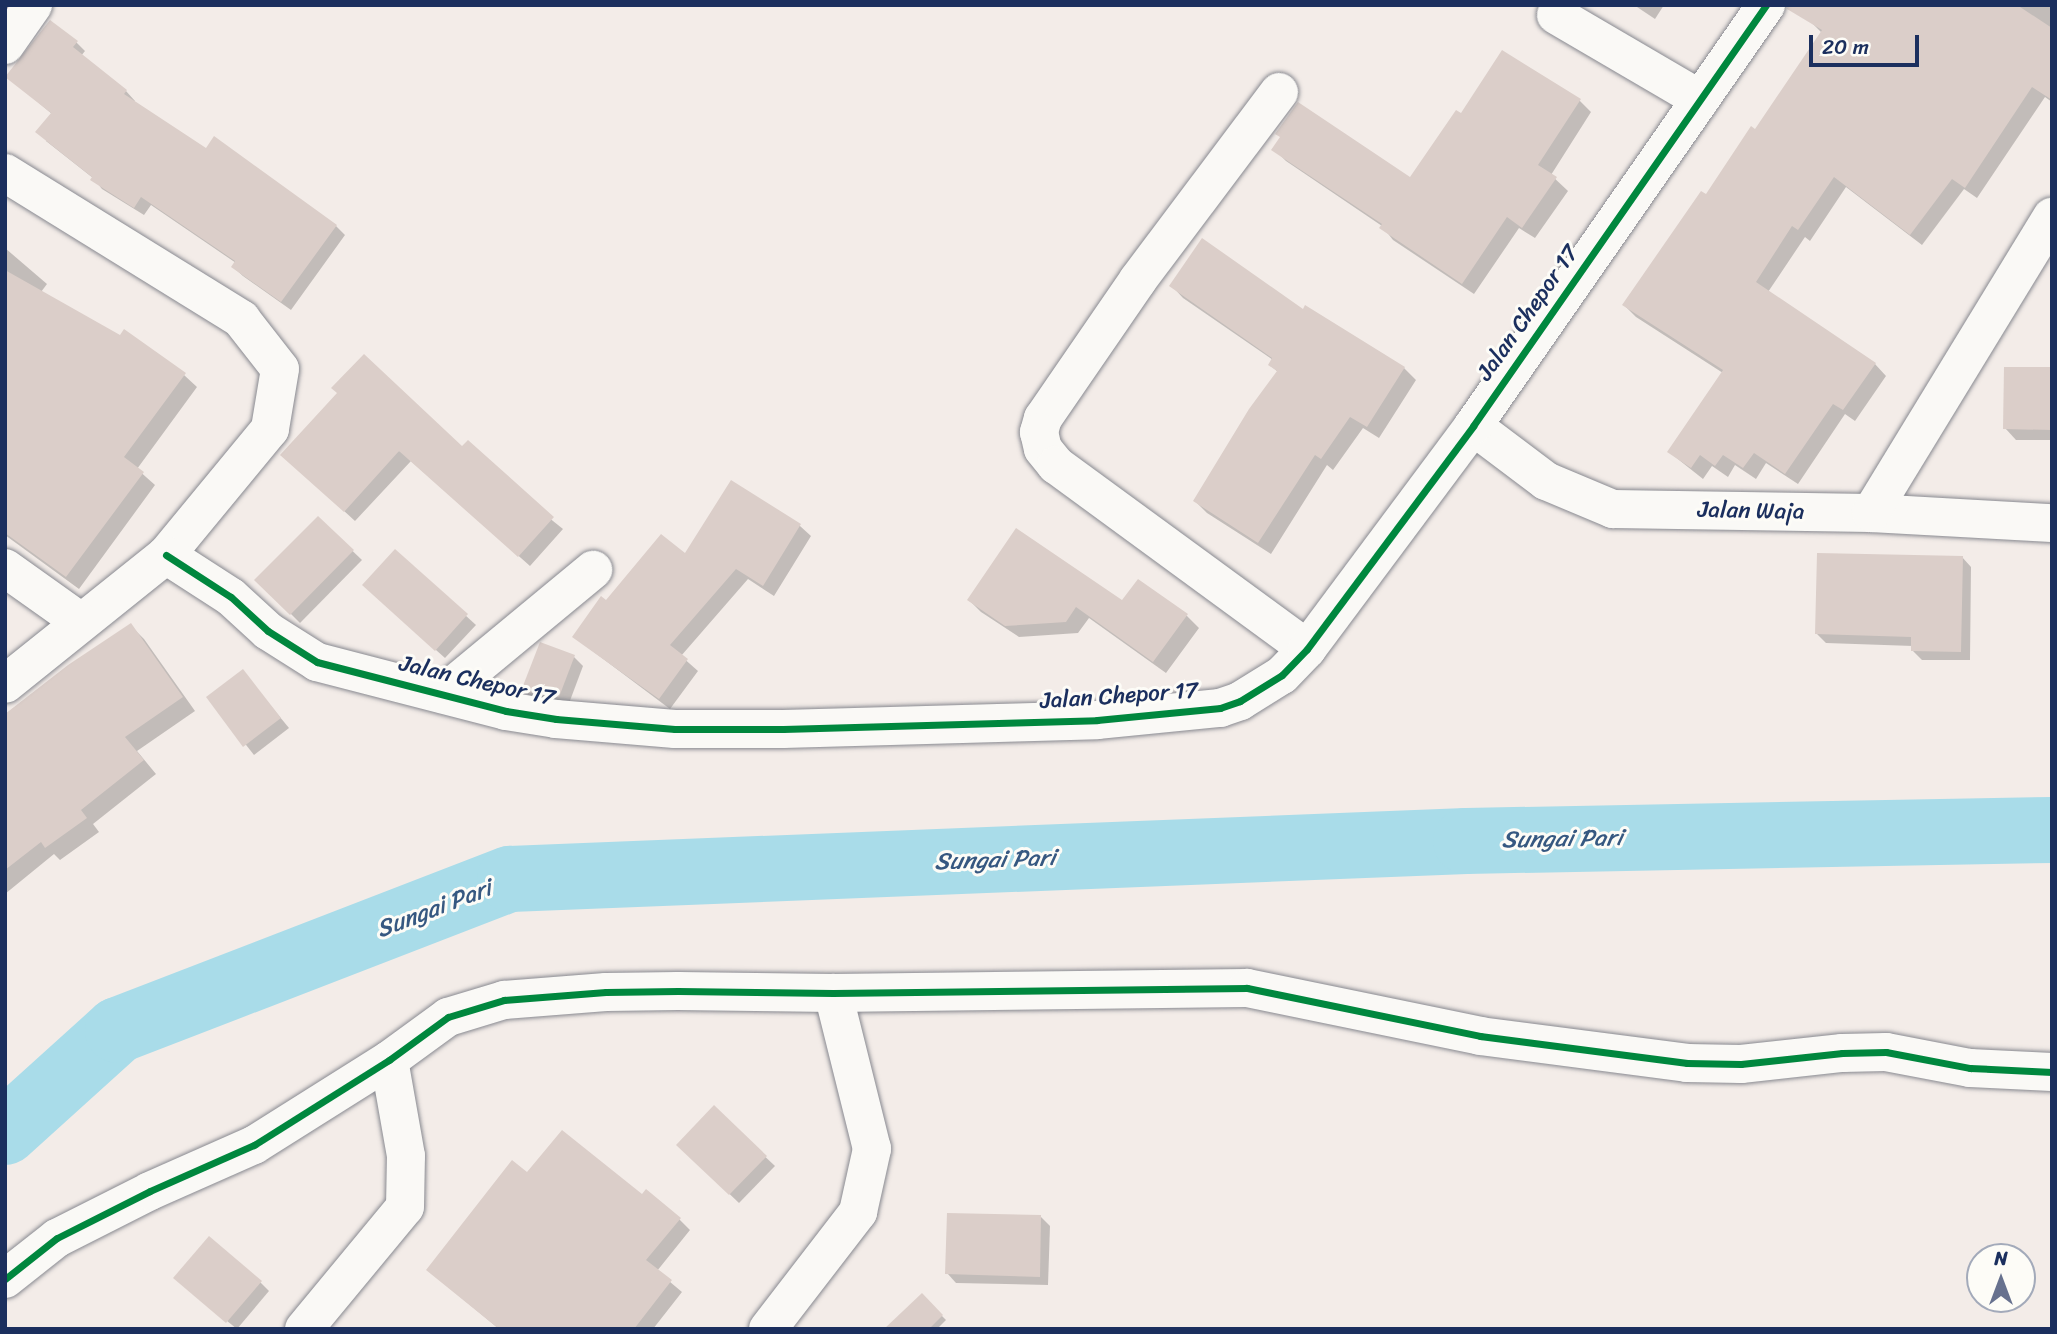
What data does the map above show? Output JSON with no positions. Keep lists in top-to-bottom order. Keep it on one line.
{"streets":{"street":["Jalan Chepor 17","Jalan Waja"]},"crossings":[["Jalan Chepor 17","Jalan Waja"]],"water":["Sungai Pari"],"scale_bar":"20 m","north":"top"}
